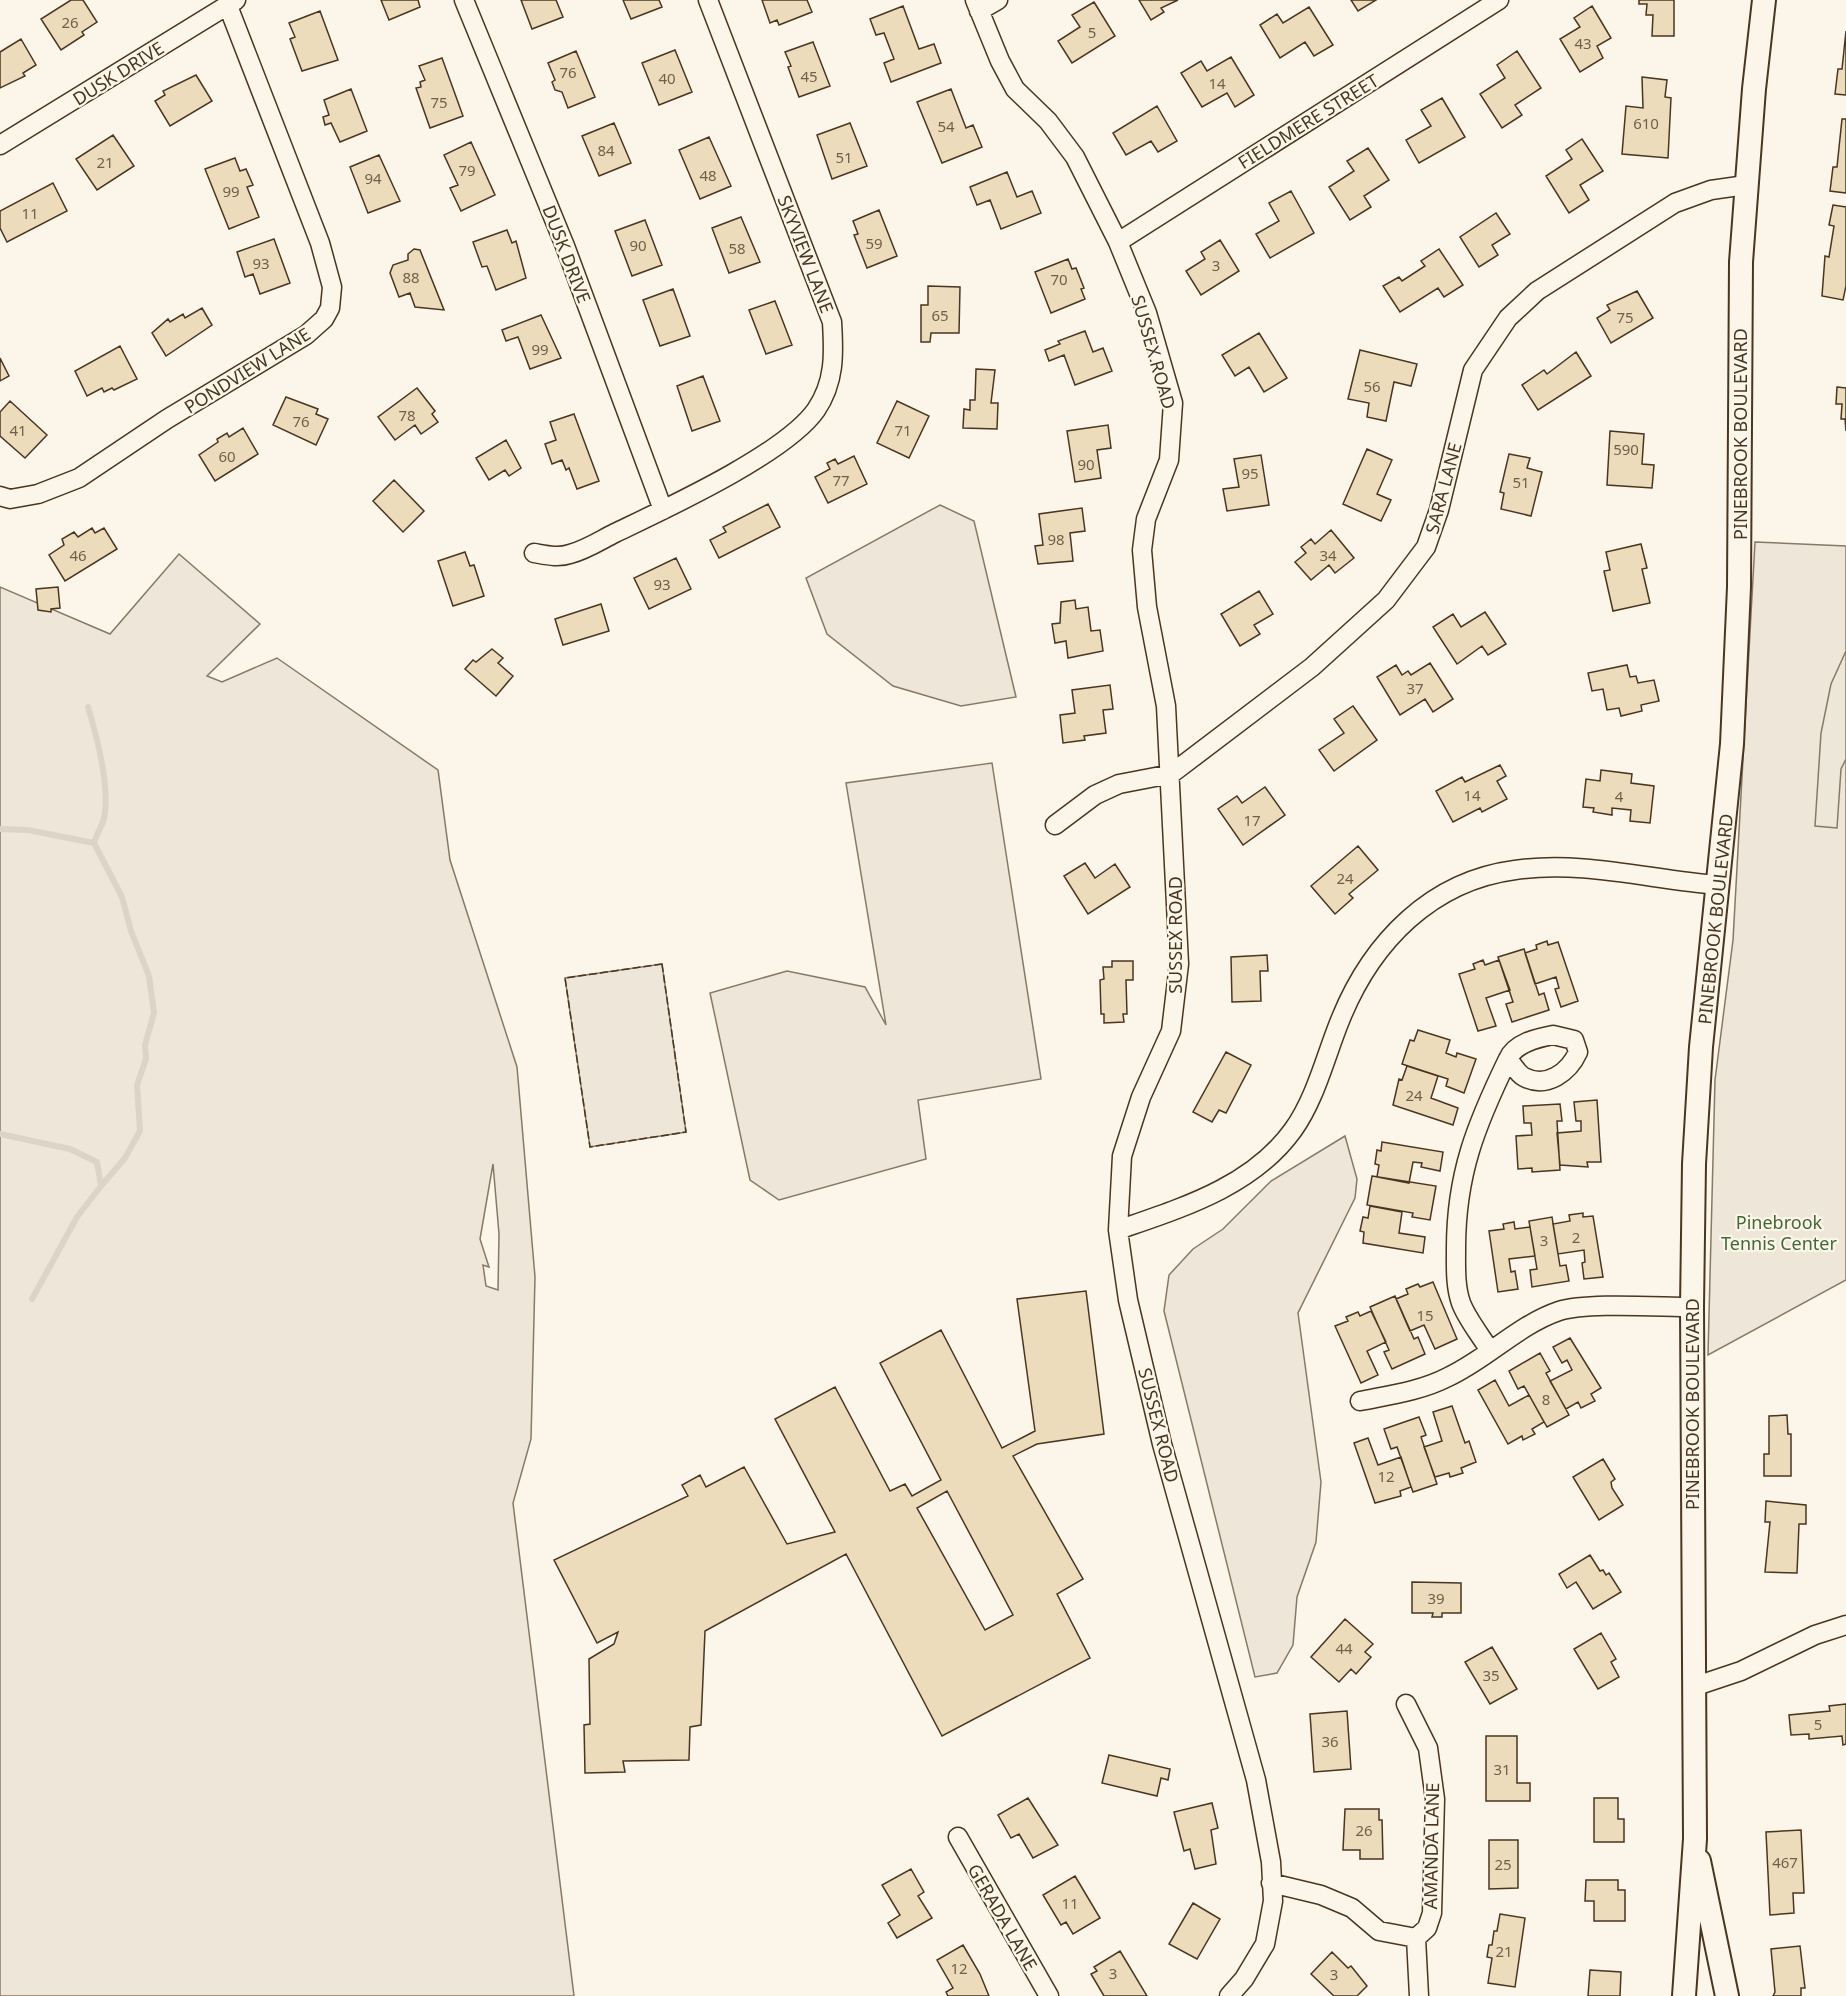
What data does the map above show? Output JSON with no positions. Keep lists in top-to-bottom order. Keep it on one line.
{"streets":{"street":["DUSK DRIVE","FIELDMERE STREET","SKYVIEW LANE","SUSSEX ROAD","PONDVIEW LANE","PINEBROOK BOULEVARD","SARA LANE","AMANDA LANE","GERADA LANE"]},"crossings":[["DUSK DRIVE","SKYVIEW LANE"],["DUSK DRIVE","PONDVIEW LANE"],["FIELDMERE STREET","SUSSEX ROAD"],["SUSSEX ROAD","SARA LANE"],["PINEBROOK BOULEVARD","SARA LANE"]],"parks":["Pinebrook Tennis Center"],"house_numbers":["26","5","43","76","45","40","14","75","610","54","84","51","21","79","48","94","99","11","59","90","58","93","3","88","70","65","75","99","56","78","76","41","71","590","60","90","95","77","51","98","46","34","93","37","14","4","17","24","24","2","3","15","8","12","39","44","35","5","36","31","26","467","25","11","21","12","3","3"]}
